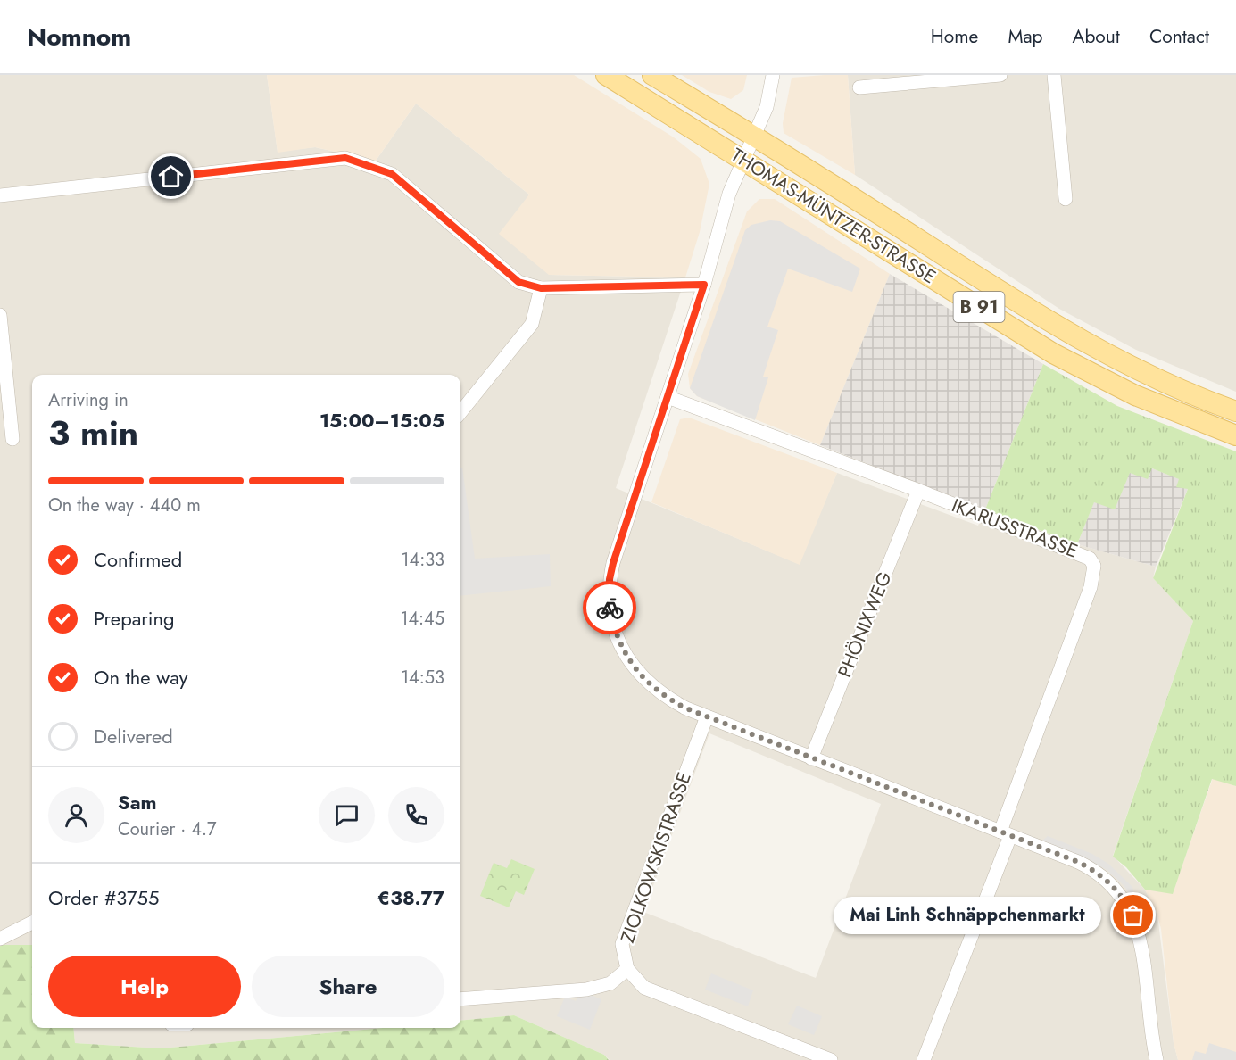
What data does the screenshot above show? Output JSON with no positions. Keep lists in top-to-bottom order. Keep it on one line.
{"streets":{"main road":["THOMAS-MÜNTZER-STRASSE","B 91"],"street":["IKARUSSTRASSE","PHÖNIXWEG","ZIOLKOWSKISTRASSE"]},"crossings":[["IKARUSSTRASSE","PHÖNIXWEG"]],"places":["Mai Linh Schnäppchenmarkt"],"page":{"header":"Nomnom","nav":["Home","Map","About","Contact"],"heading":["3 min","Arriving in","15:00–15:05"],"panel":["Sam","Courier · 4.7","Order #3755","€38.77"],"bar":"On the way · 440 m","list":[["Confirmed","14:33"],["Preparing","14:45"],["On the way","14:53"],"Delivered"],"bubble":"Mai Linh Schnäppchenmarkt","buttons":["Help","Share"]}}
